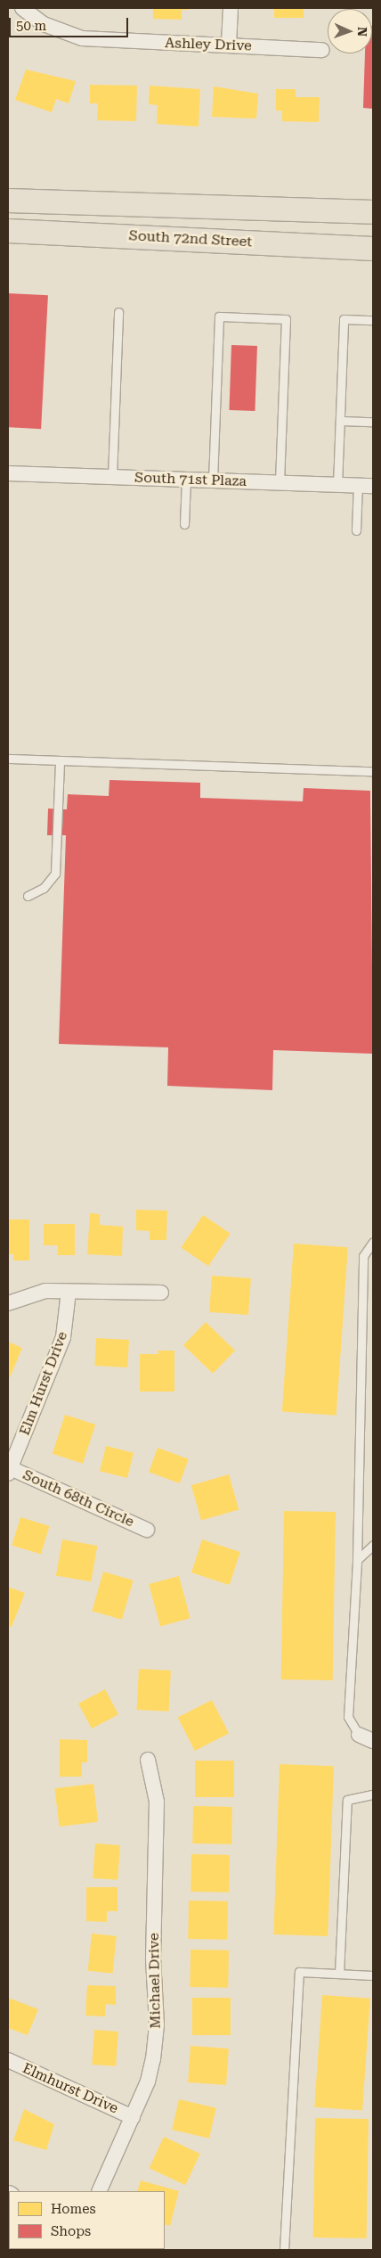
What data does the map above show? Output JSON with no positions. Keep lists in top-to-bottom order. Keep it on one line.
{"streets":{"main road":["South 72nd Street"],"street":["Ashley Drive","South 71st Plaza","Elm Hurst Drive","South 68th Circle","Michael Drive","Elmhurst Drive"]},"crossings":[["Elm Hurst Drive","South 68th Circle"],["Michael Drive","Elmhurst Drive"]],"legend":["Homes","Shops"],"scale_bar":"50 m","north":"right"}
